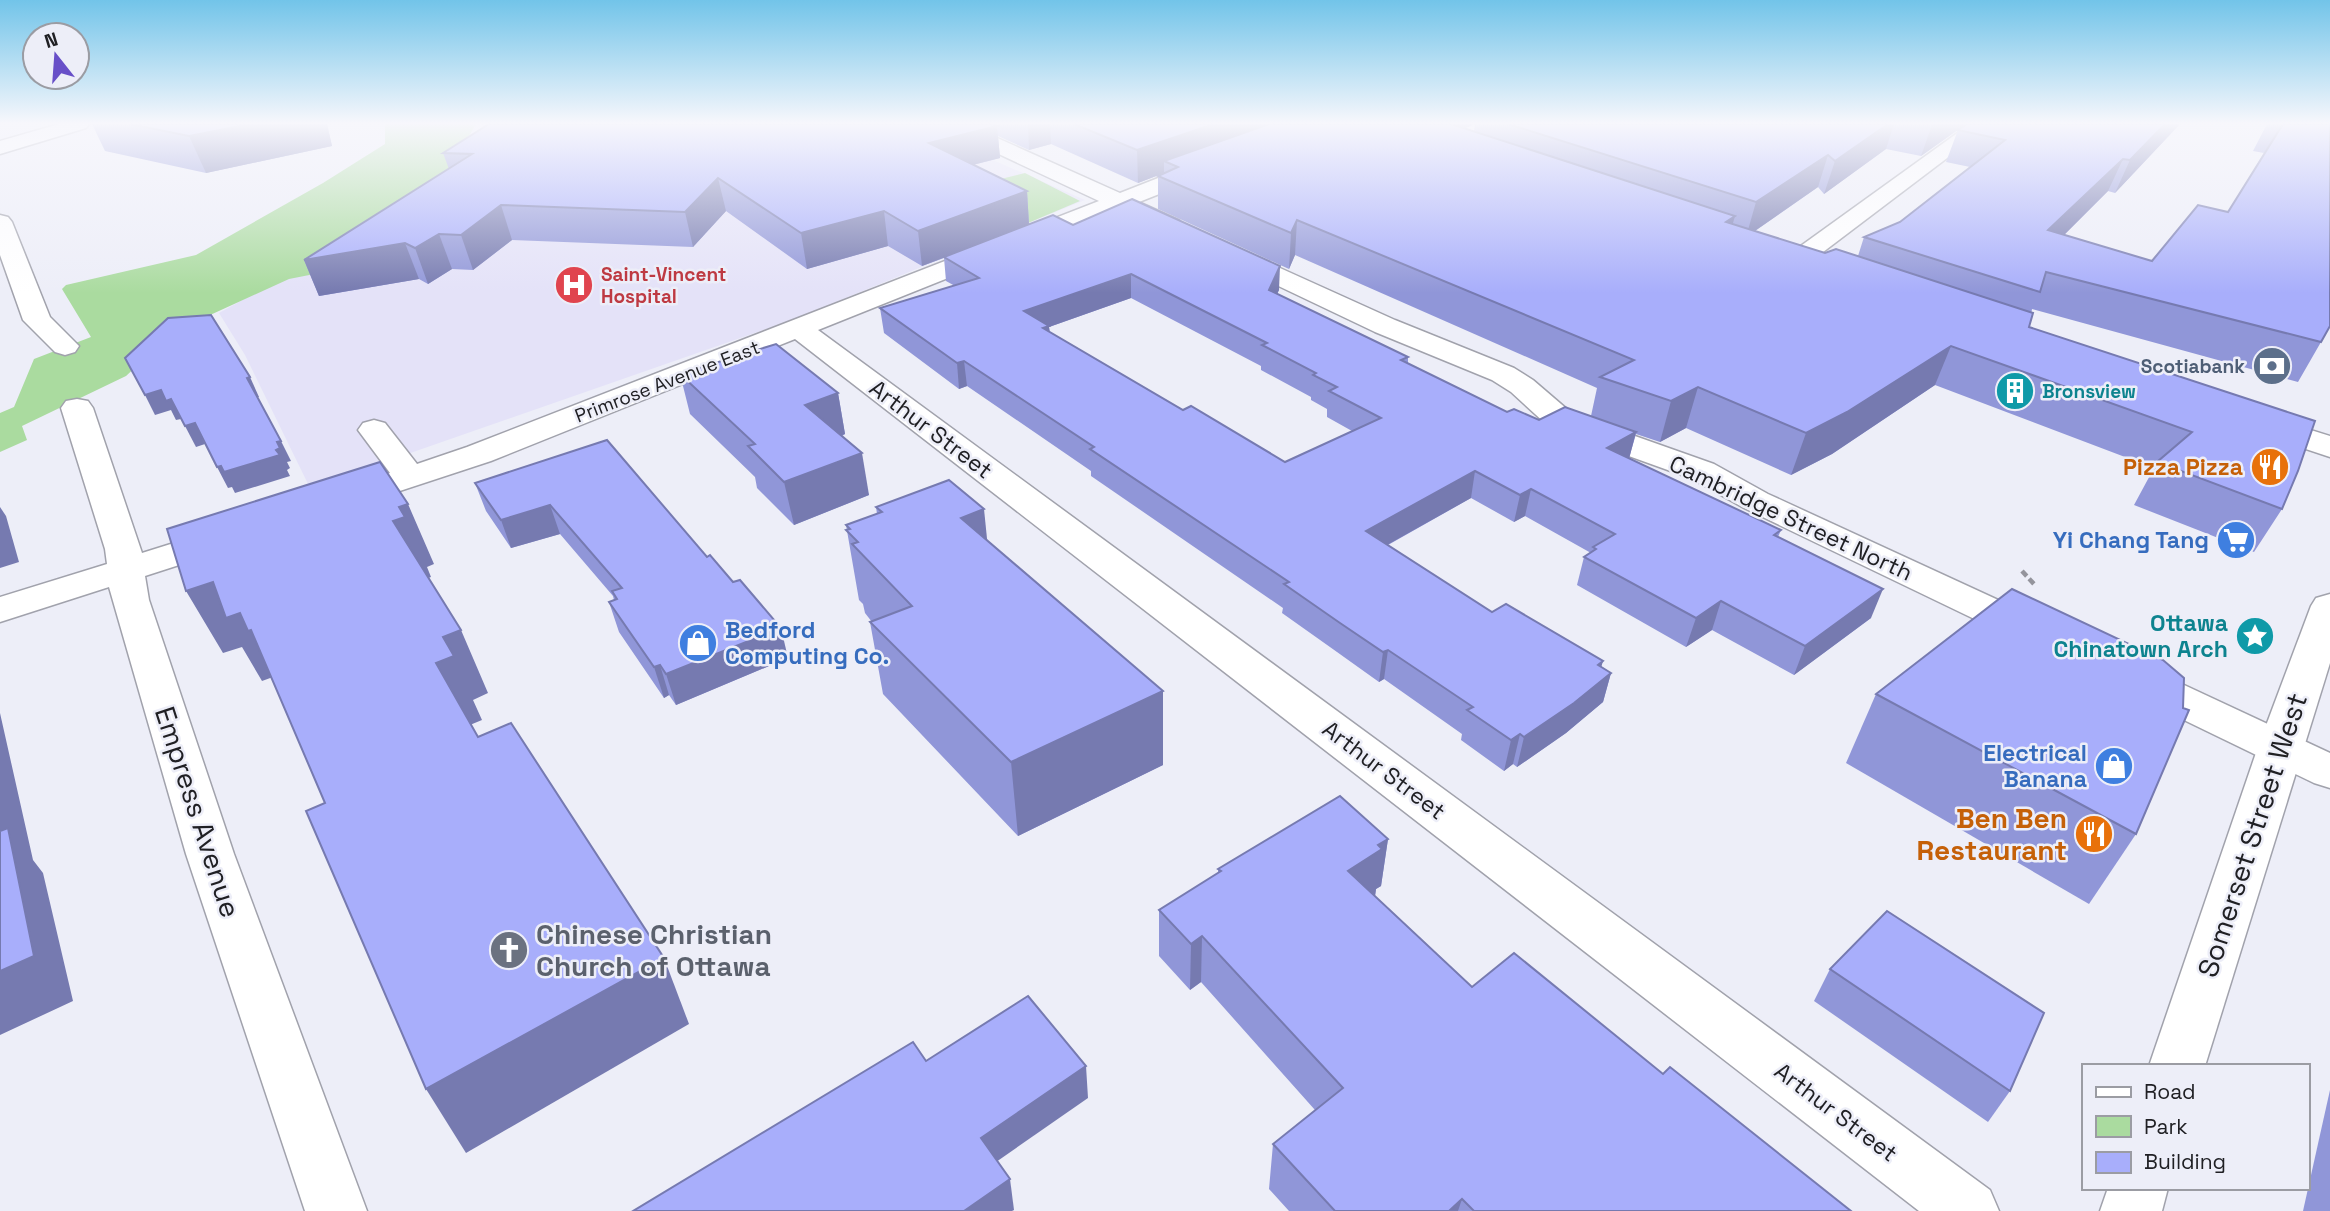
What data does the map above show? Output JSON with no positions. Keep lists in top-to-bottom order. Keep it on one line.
{"streets":{"street":["Primrose Avenue East","Arthur Street","Cambridge Street North","Empress Avenue","Somerset Street West"]},"crossings":[["Primrose Avenue East","Arthur Street"]],"places":{"hospital":["Saint-Vincent Hospital"],"bank":["Scotiabank"],"building":["Bronsview"],"restaurant":["Pizza Pizza","Ben Ben Restaurant"],"supermarket":["Yi Chang Tang"],"place":["Ottawa Chinatown Arch"],"shop":["Bedford Computing Co.","Electrical Banana"],"church":["Chinese Christian Church of Ottawa"]},"legend":["Road","Park","Building"],"north":"top"}
